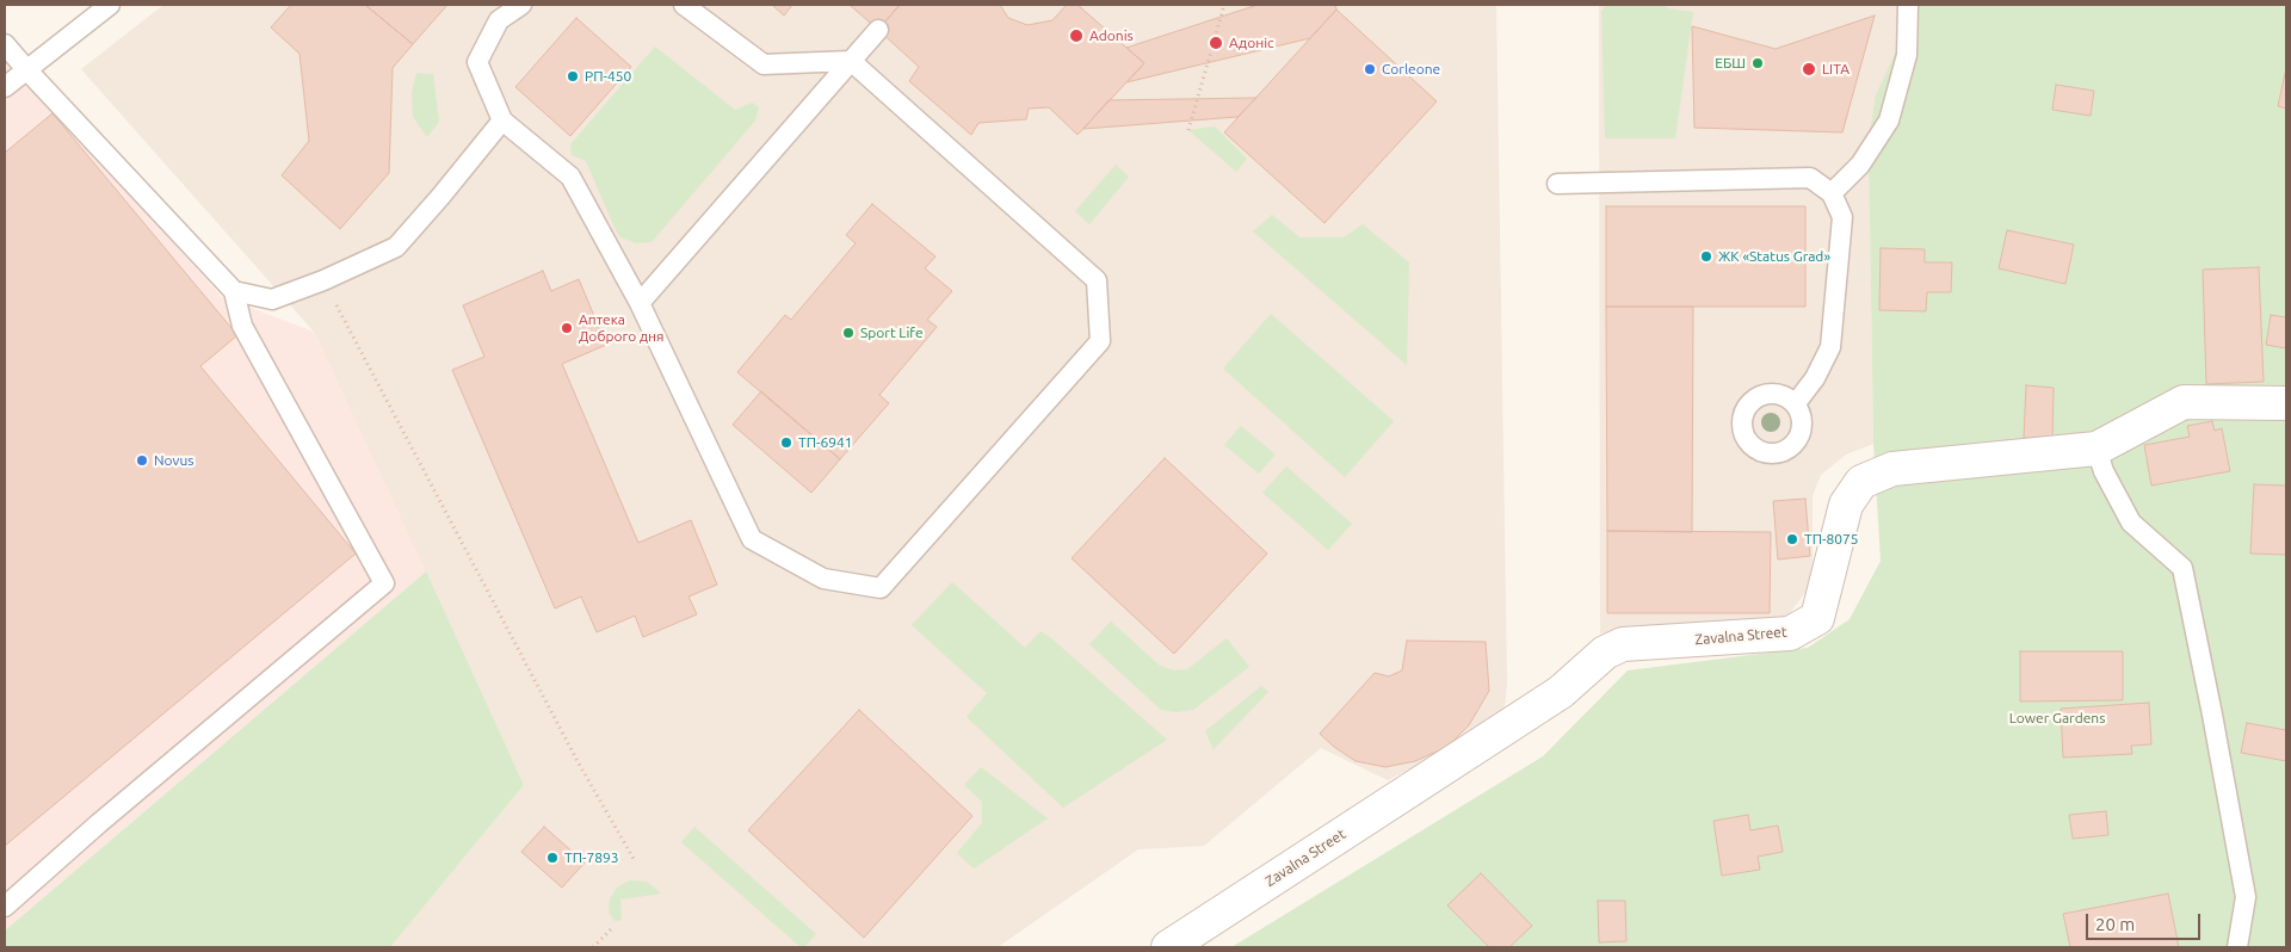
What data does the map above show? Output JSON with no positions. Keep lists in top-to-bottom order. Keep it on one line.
{"streets":{"street":["Zavalna Street"]},"parks":["Lower Gardens"],"places":["Adonis","Адоніс","ЕБШ","Corleone","LITA","РП-450","ЖК «Status Grad»","Аптека Доброго дня","Sport Life","ТП-6941","Novus","ТП-8075","ТП-7893"],"scale_bar":"20 m"}
